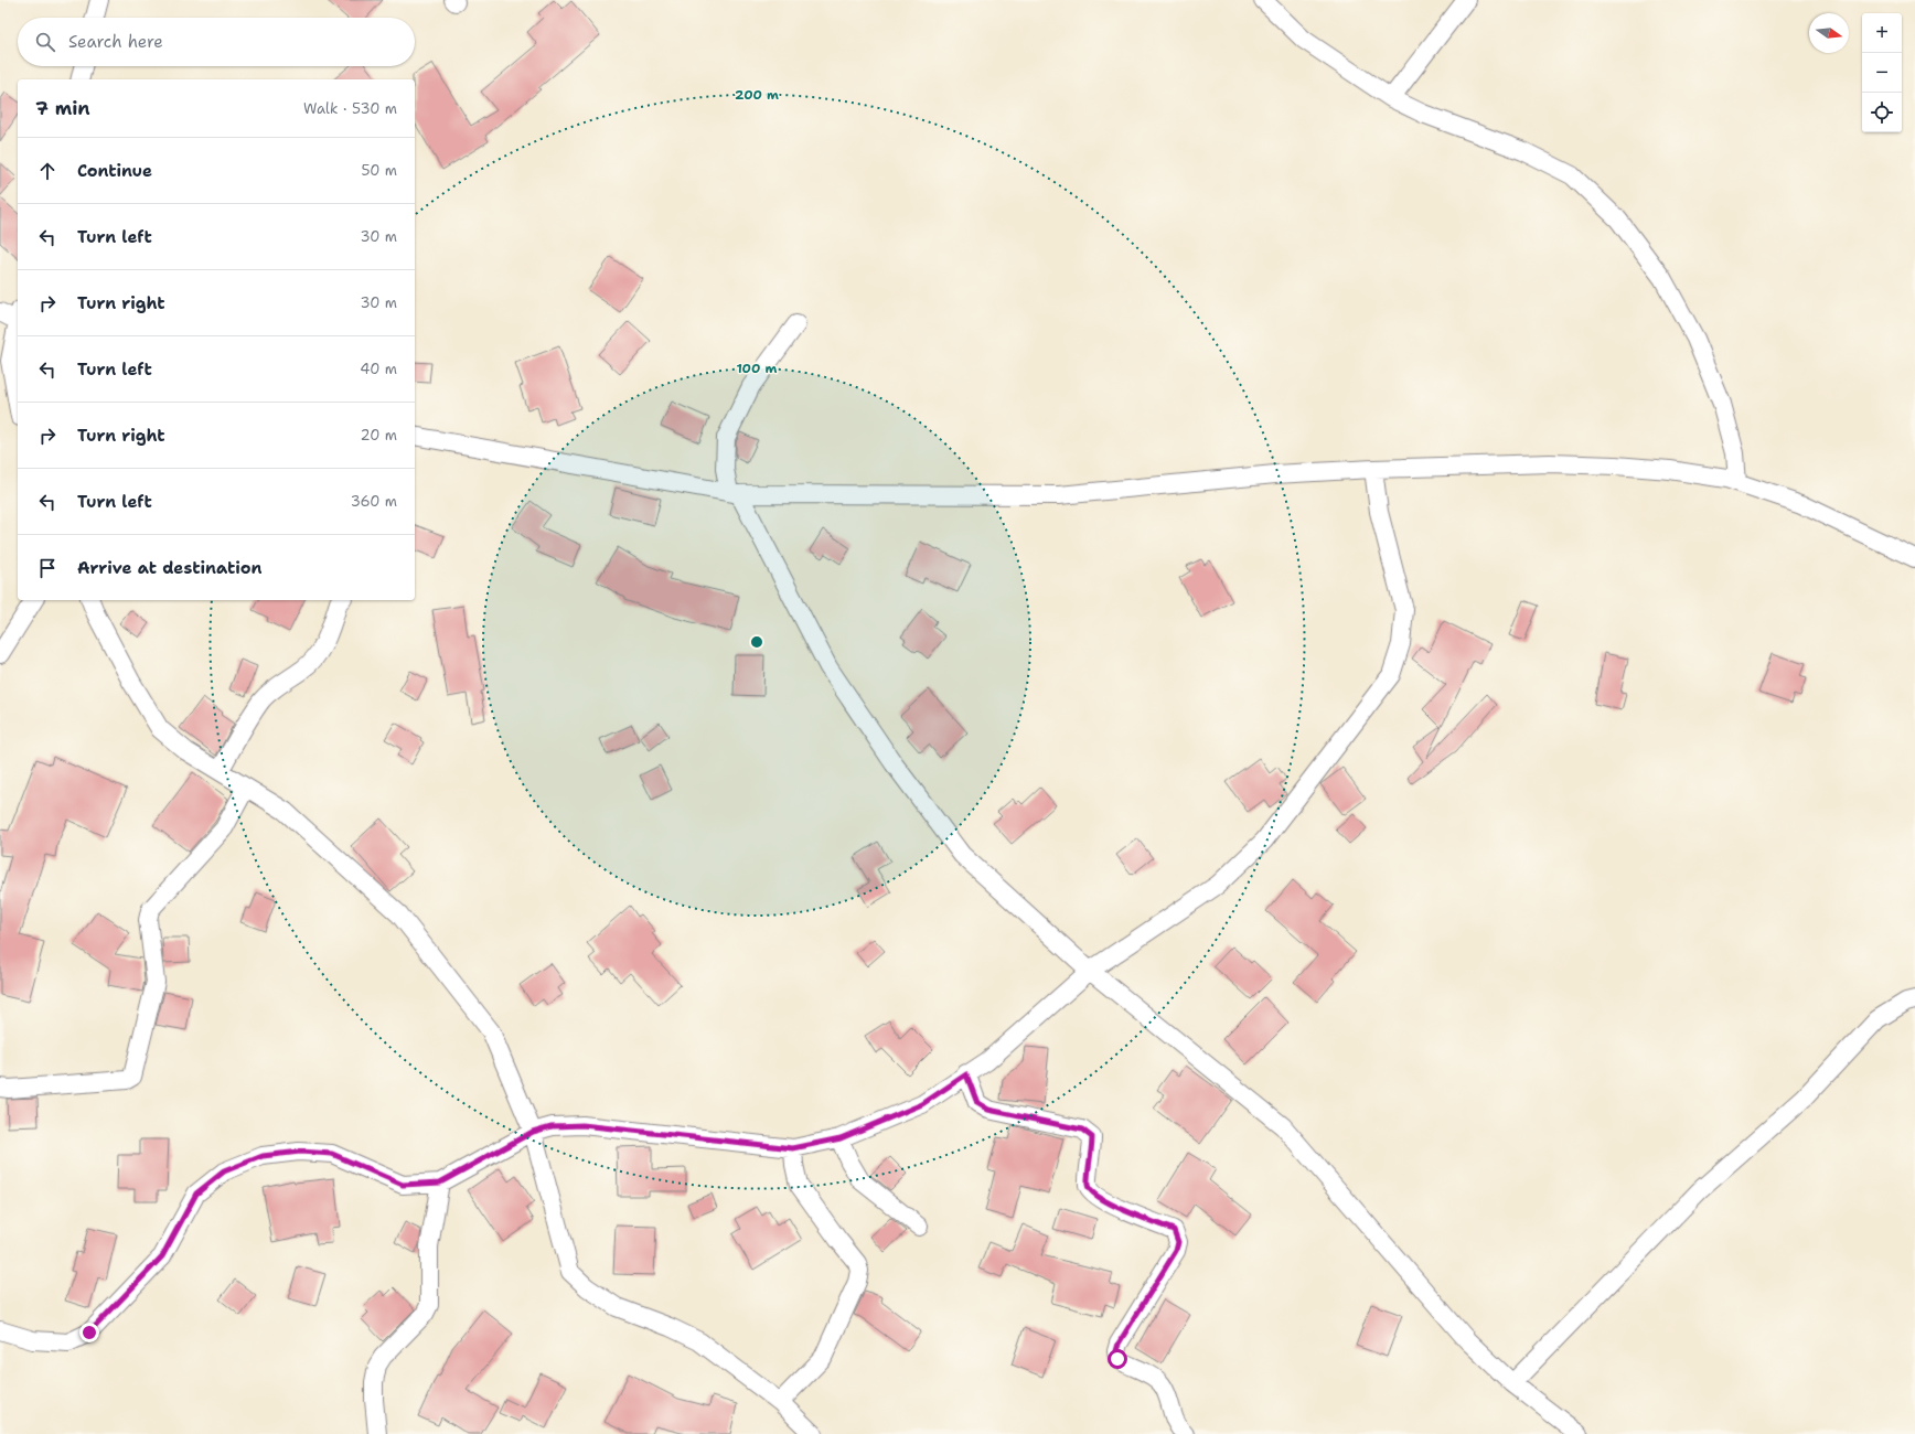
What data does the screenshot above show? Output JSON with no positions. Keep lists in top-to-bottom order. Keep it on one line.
{"north":"right","page":{"map_buttons":["+","−"],"search":"Search here","heading":["7 min","Walk · 530 m"],"list":[["Continue","50 m"],["Turn left","30 m"],["Turn right","30 m"],["Turn left","40 m"],["Turn right","20 m"],["Turn left","360 m"],"Arrive at destination"]},"rings":["200 m","100 m"]}
